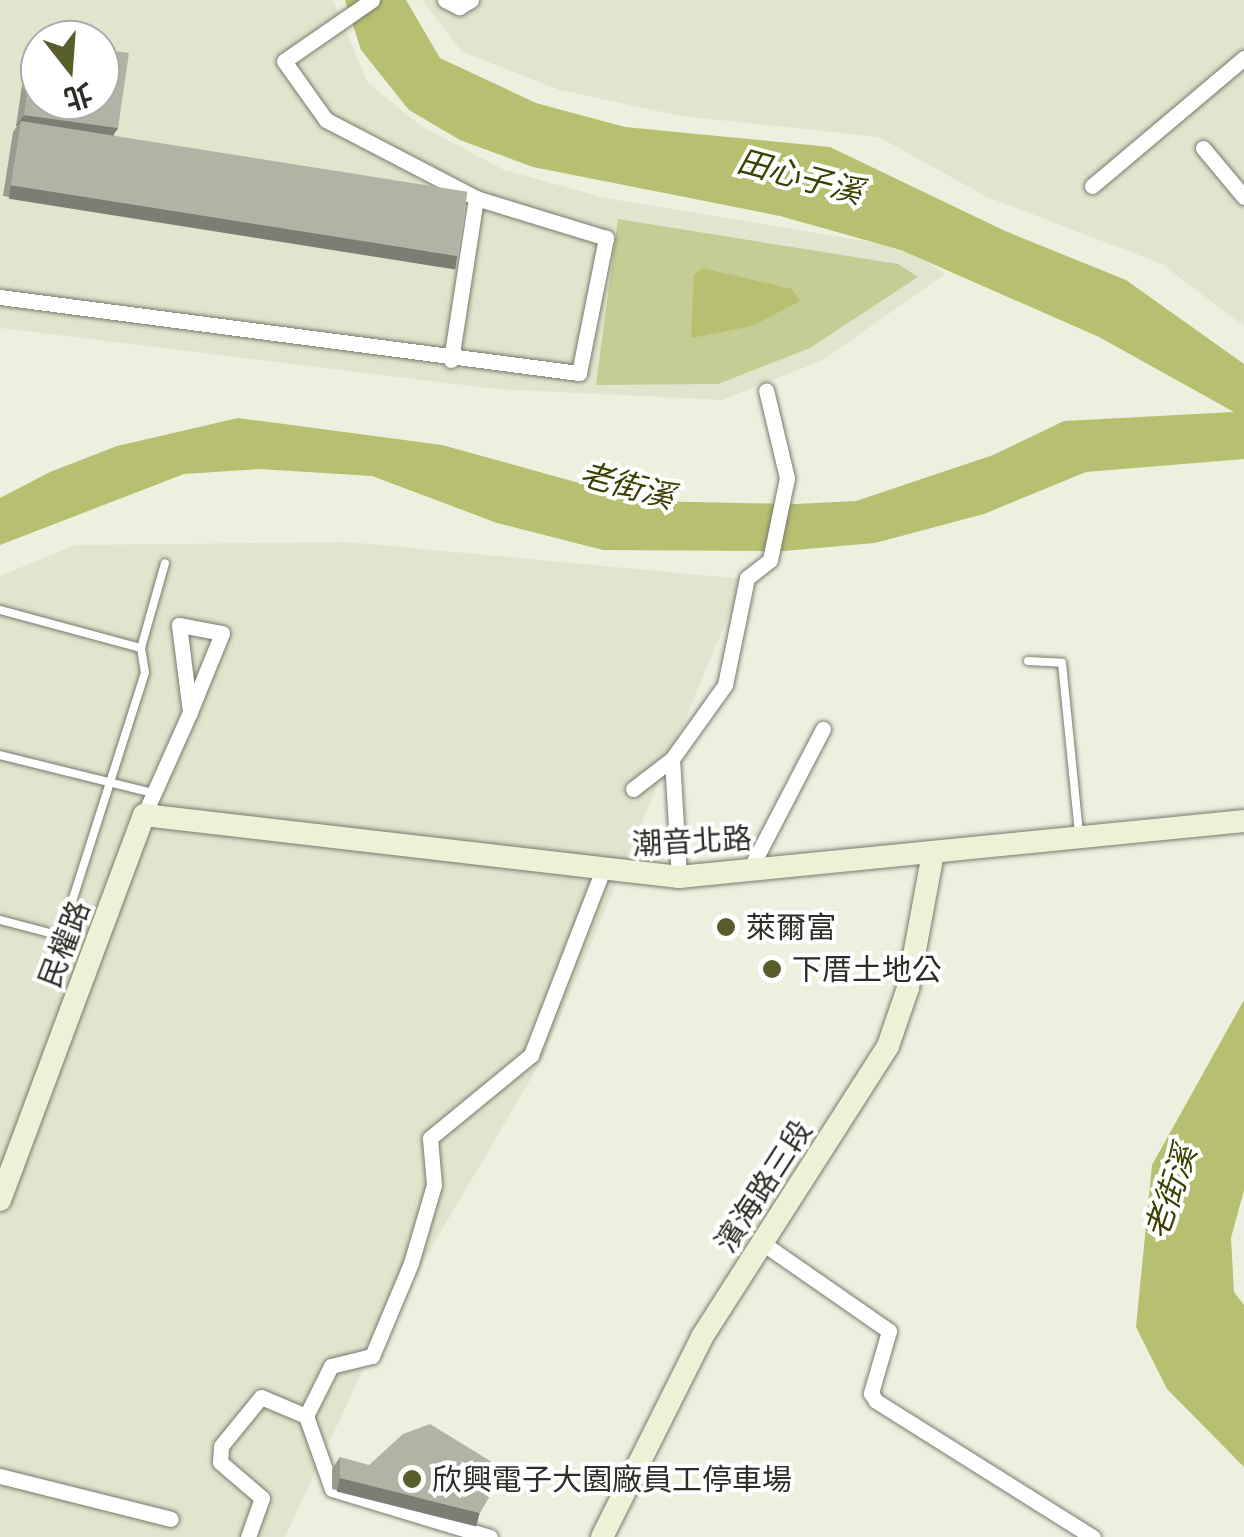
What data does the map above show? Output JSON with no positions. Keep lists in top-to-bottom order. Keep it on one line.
{"streets":{"street":["潮音北路","民權路","濱海路三段"]},"crossings":[["潮音北路","民權路"],["潮音北路","濱海路三段"]],"water":["田心子溪","老街溪"],"places":["萊爾富","下厝土地公","欣興電子大園廠員工停車場"],"north":"bottom"}
